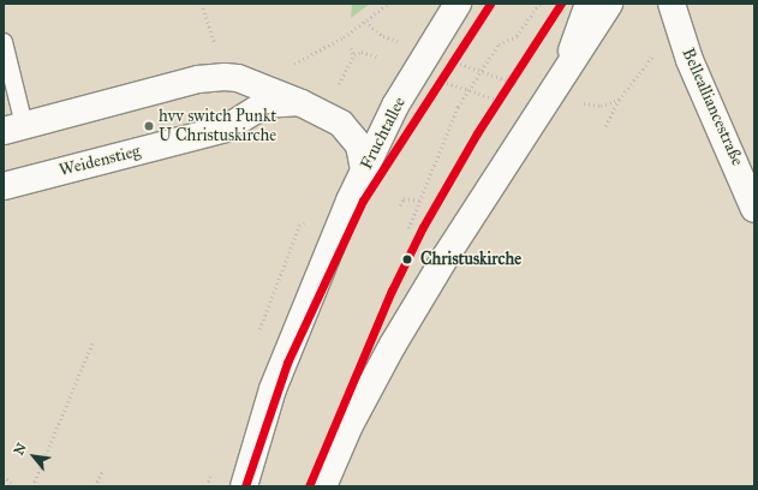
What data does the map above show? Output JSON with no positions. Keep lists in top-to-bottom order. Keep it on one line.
{"streets":{"main road":["Bellealliancestraße","Fruchtallee","Weidenstieg"]},"crossings":[["Fruchtallee","Weidenstieg"]],"places":["hvv switch Punkt U Christuskirche","Christuskirche"],"north":"top left"}
